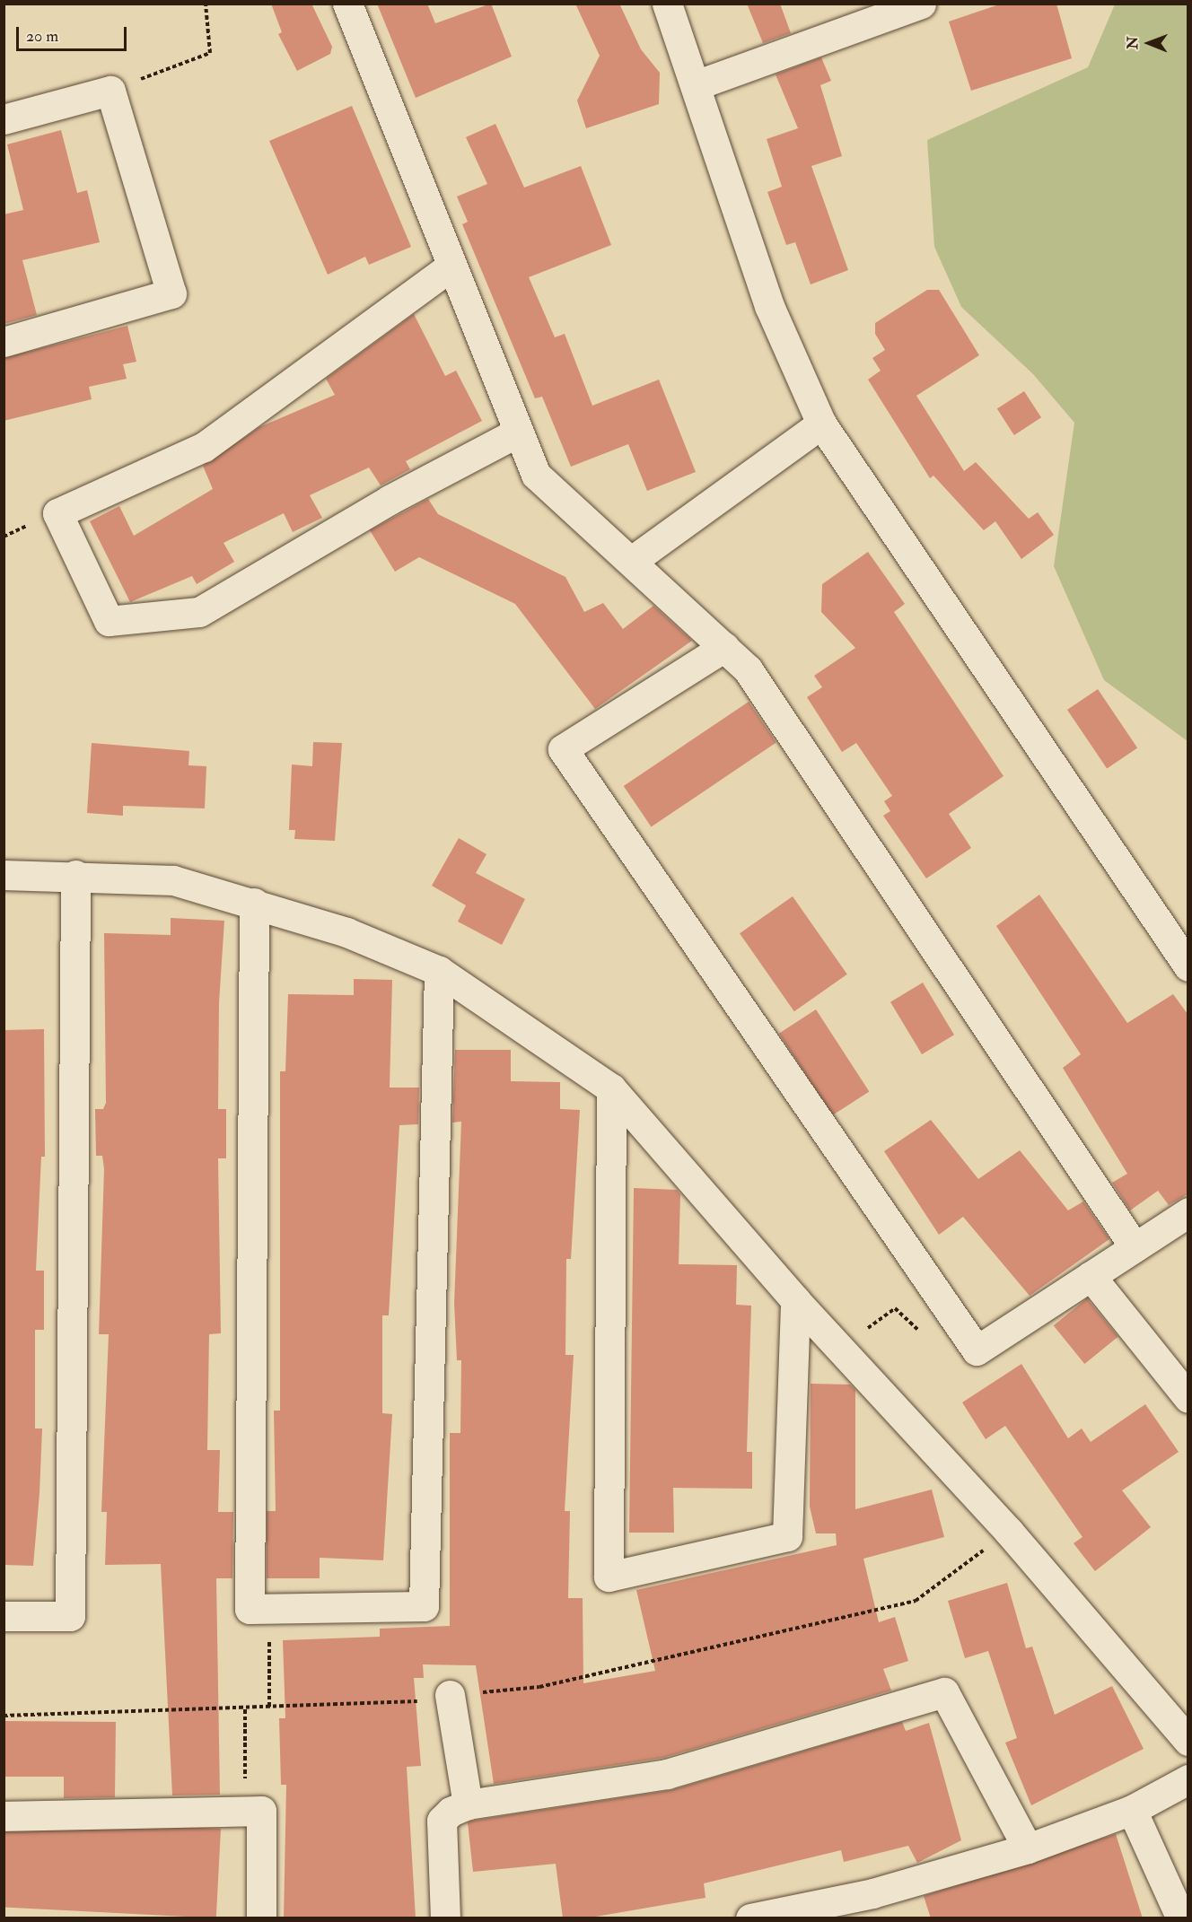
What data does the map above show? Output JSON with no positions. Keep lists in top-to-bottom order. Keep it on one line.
{"scale_bar":"20 m","north":"left"}
